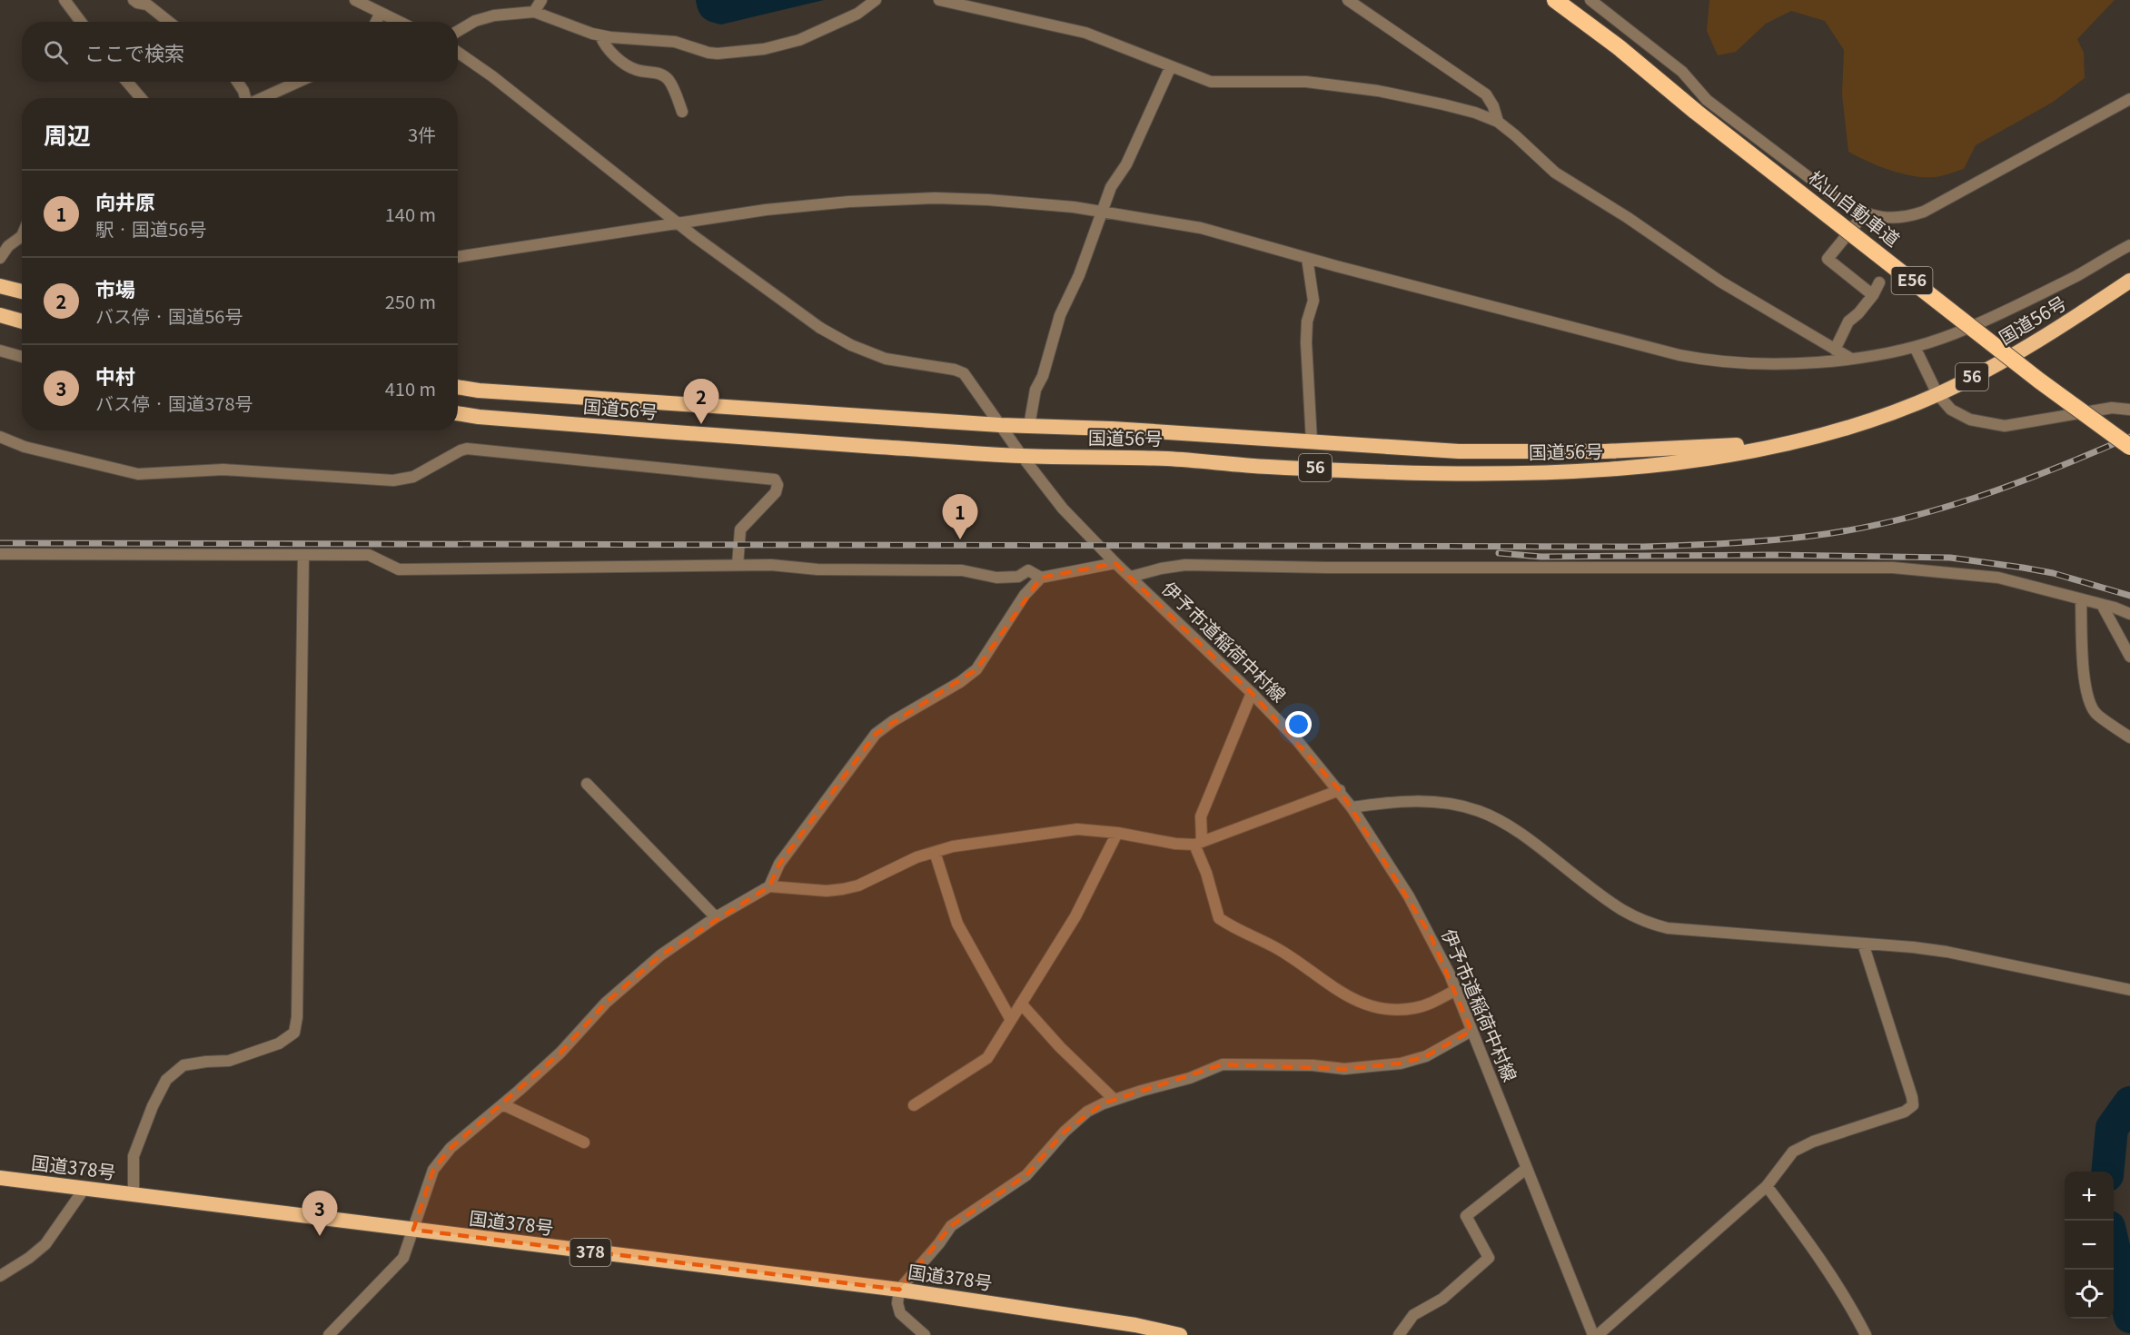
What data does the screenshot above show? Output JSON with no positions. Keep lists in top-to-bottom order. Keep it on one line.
{"streets":{"highway":["松山自動車道","E56","国道56号","56","国道378号","378"],"street":["伊予市道稲荷中村線"]},"crossings":[["国道56号","伊予市道稲荷中村線"]],"page":{"search":"ここで検索","heading":["周辺","3件"],"list":[{"mark":"1","name":"向井原","note":"駅 · 国道56号","value":"140 m"},{"mark":"2","name":"市場","note":"バス停 · 国道56号","value":"250 m"},{"mark":"3","name":"中村","note":"バス停 · 国道378号","value":"410 m"}],"pins":["2","1","3"],"map_buttons":["+","−"]}}
